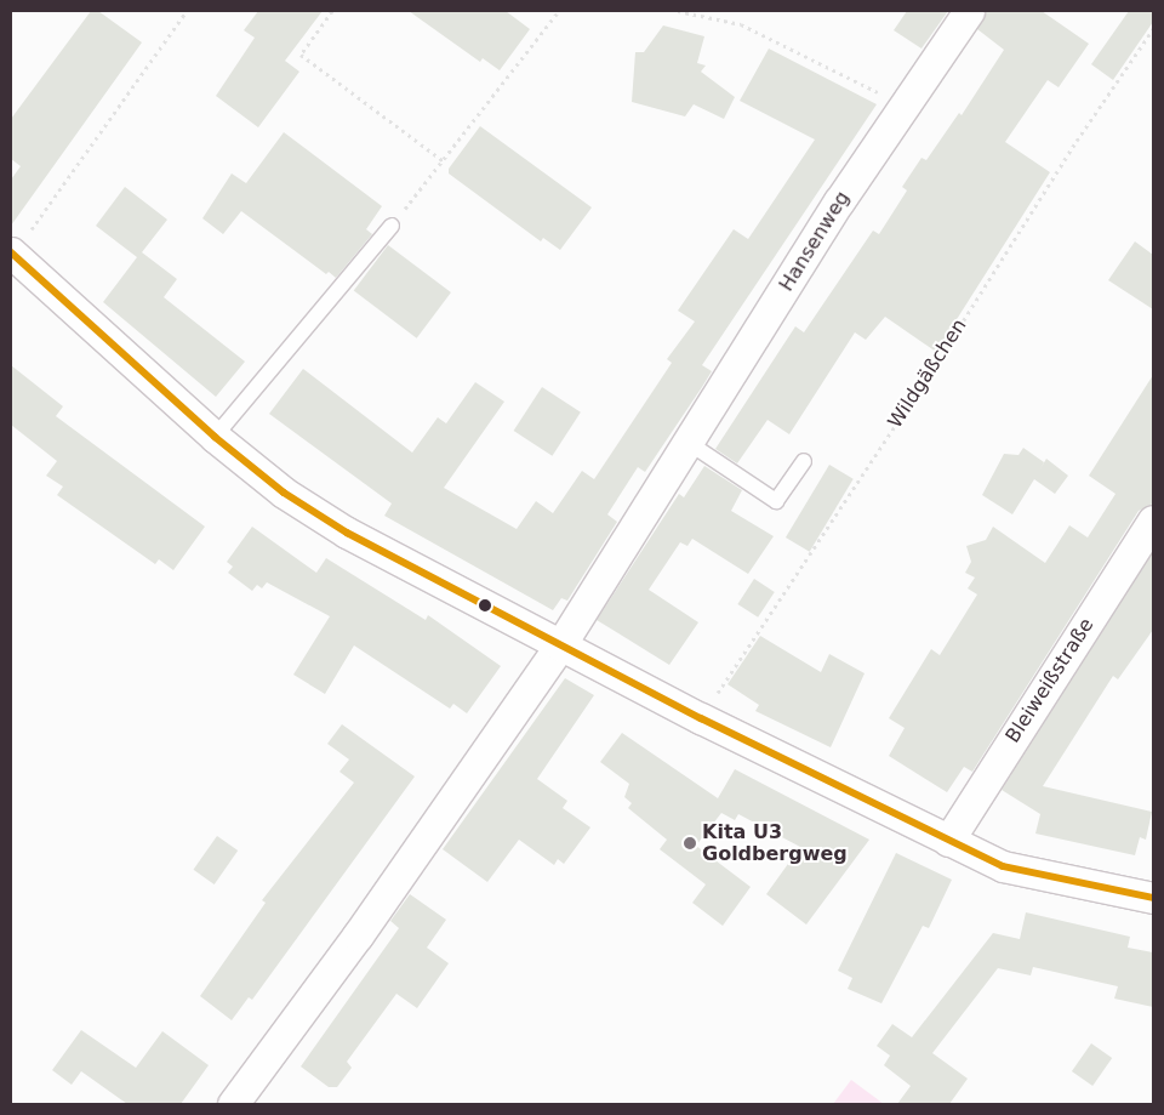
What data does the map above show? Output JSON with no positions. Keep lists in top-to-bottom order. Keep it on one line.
{"streets":{"street":["Hansenweg","Bleiweißstraße"],"path":["Wildgäßchen"]},"places":["Kita U3 Goldbergweg"]}
